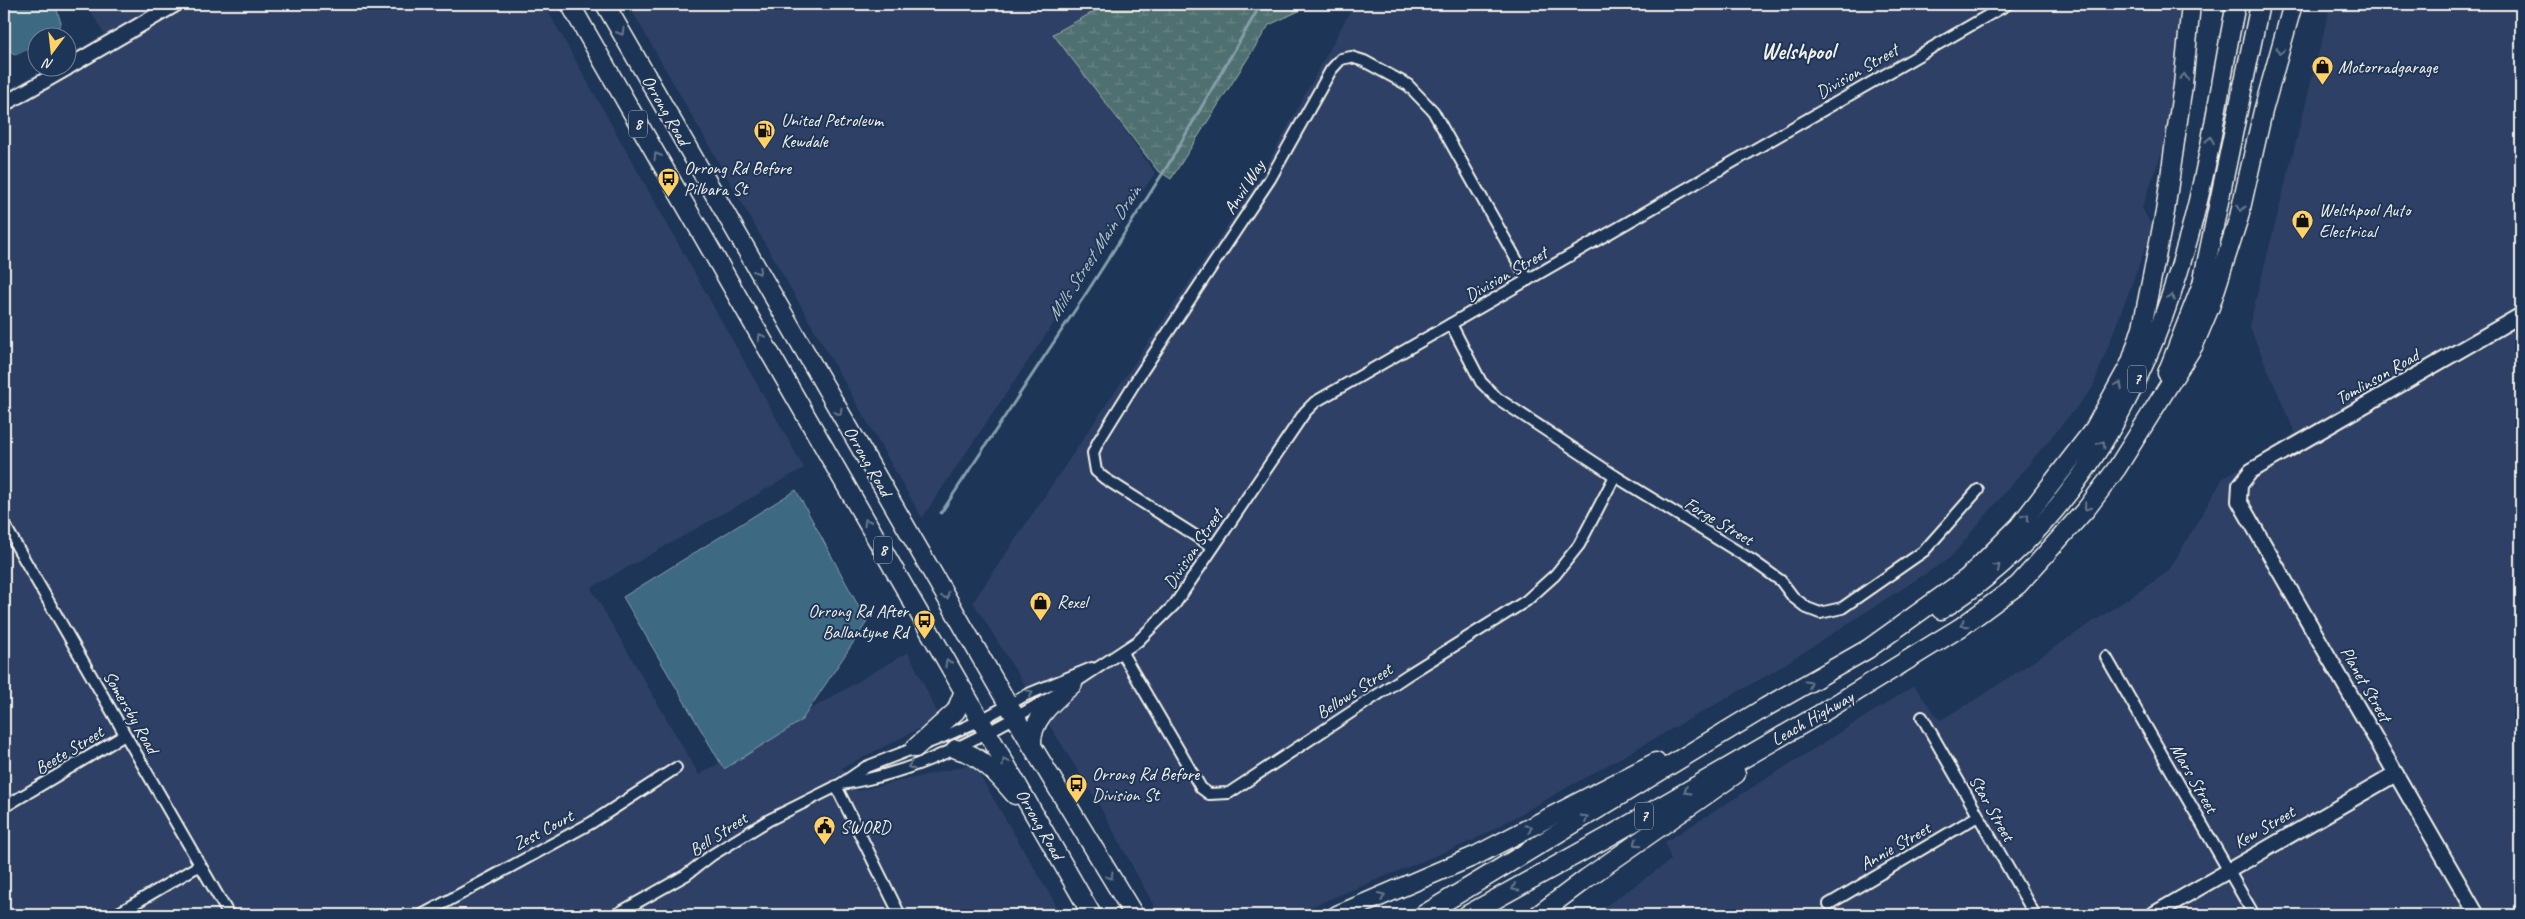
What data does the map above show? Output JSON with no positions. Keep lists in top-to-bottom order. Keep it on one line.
{"streets":{"highway":["Orrong Road","8","7","Leach Highway"],"street":["Division Street","Anvil Way","Tomlinson Road","Forge Street","Planet Street","Bellows Street","Somersby Road","Beete Street","Mars Street","Star Street","Kew Street","Zest Court","Bell Street","Annie Street"]},"crossings":[["Division Street","Orrong Road"],["Division Street","Anvil Way"],["Division Street","Forge Street"],["Division Street","Bellows Street"],["Orrong Road","Bell Street"],["Tomlinson Road","Planet Street"],["7","Leach Highway"],["Forge Street","Bellows Street"],["Planet Street","Kew Street"],["Somersby Road","Beete Street"],["Mars Street","Kew Street"],["Star Street","Annie Street"]],"districts":["Welshpool"],"water":["Mills Street Main Drain"],"places":{"shop":["Motorradgarage","Welshpool Auto Electrical","Rexel"],"fuel station":["United Petroleum Kewdale"],"bus stop":["Orrong Rd Before Pilbara St","Orrong Rd After Ballantyne Rd","Orrong Rd Before Division St"],"public building":["SWORD"]},"north":"bottom"}
